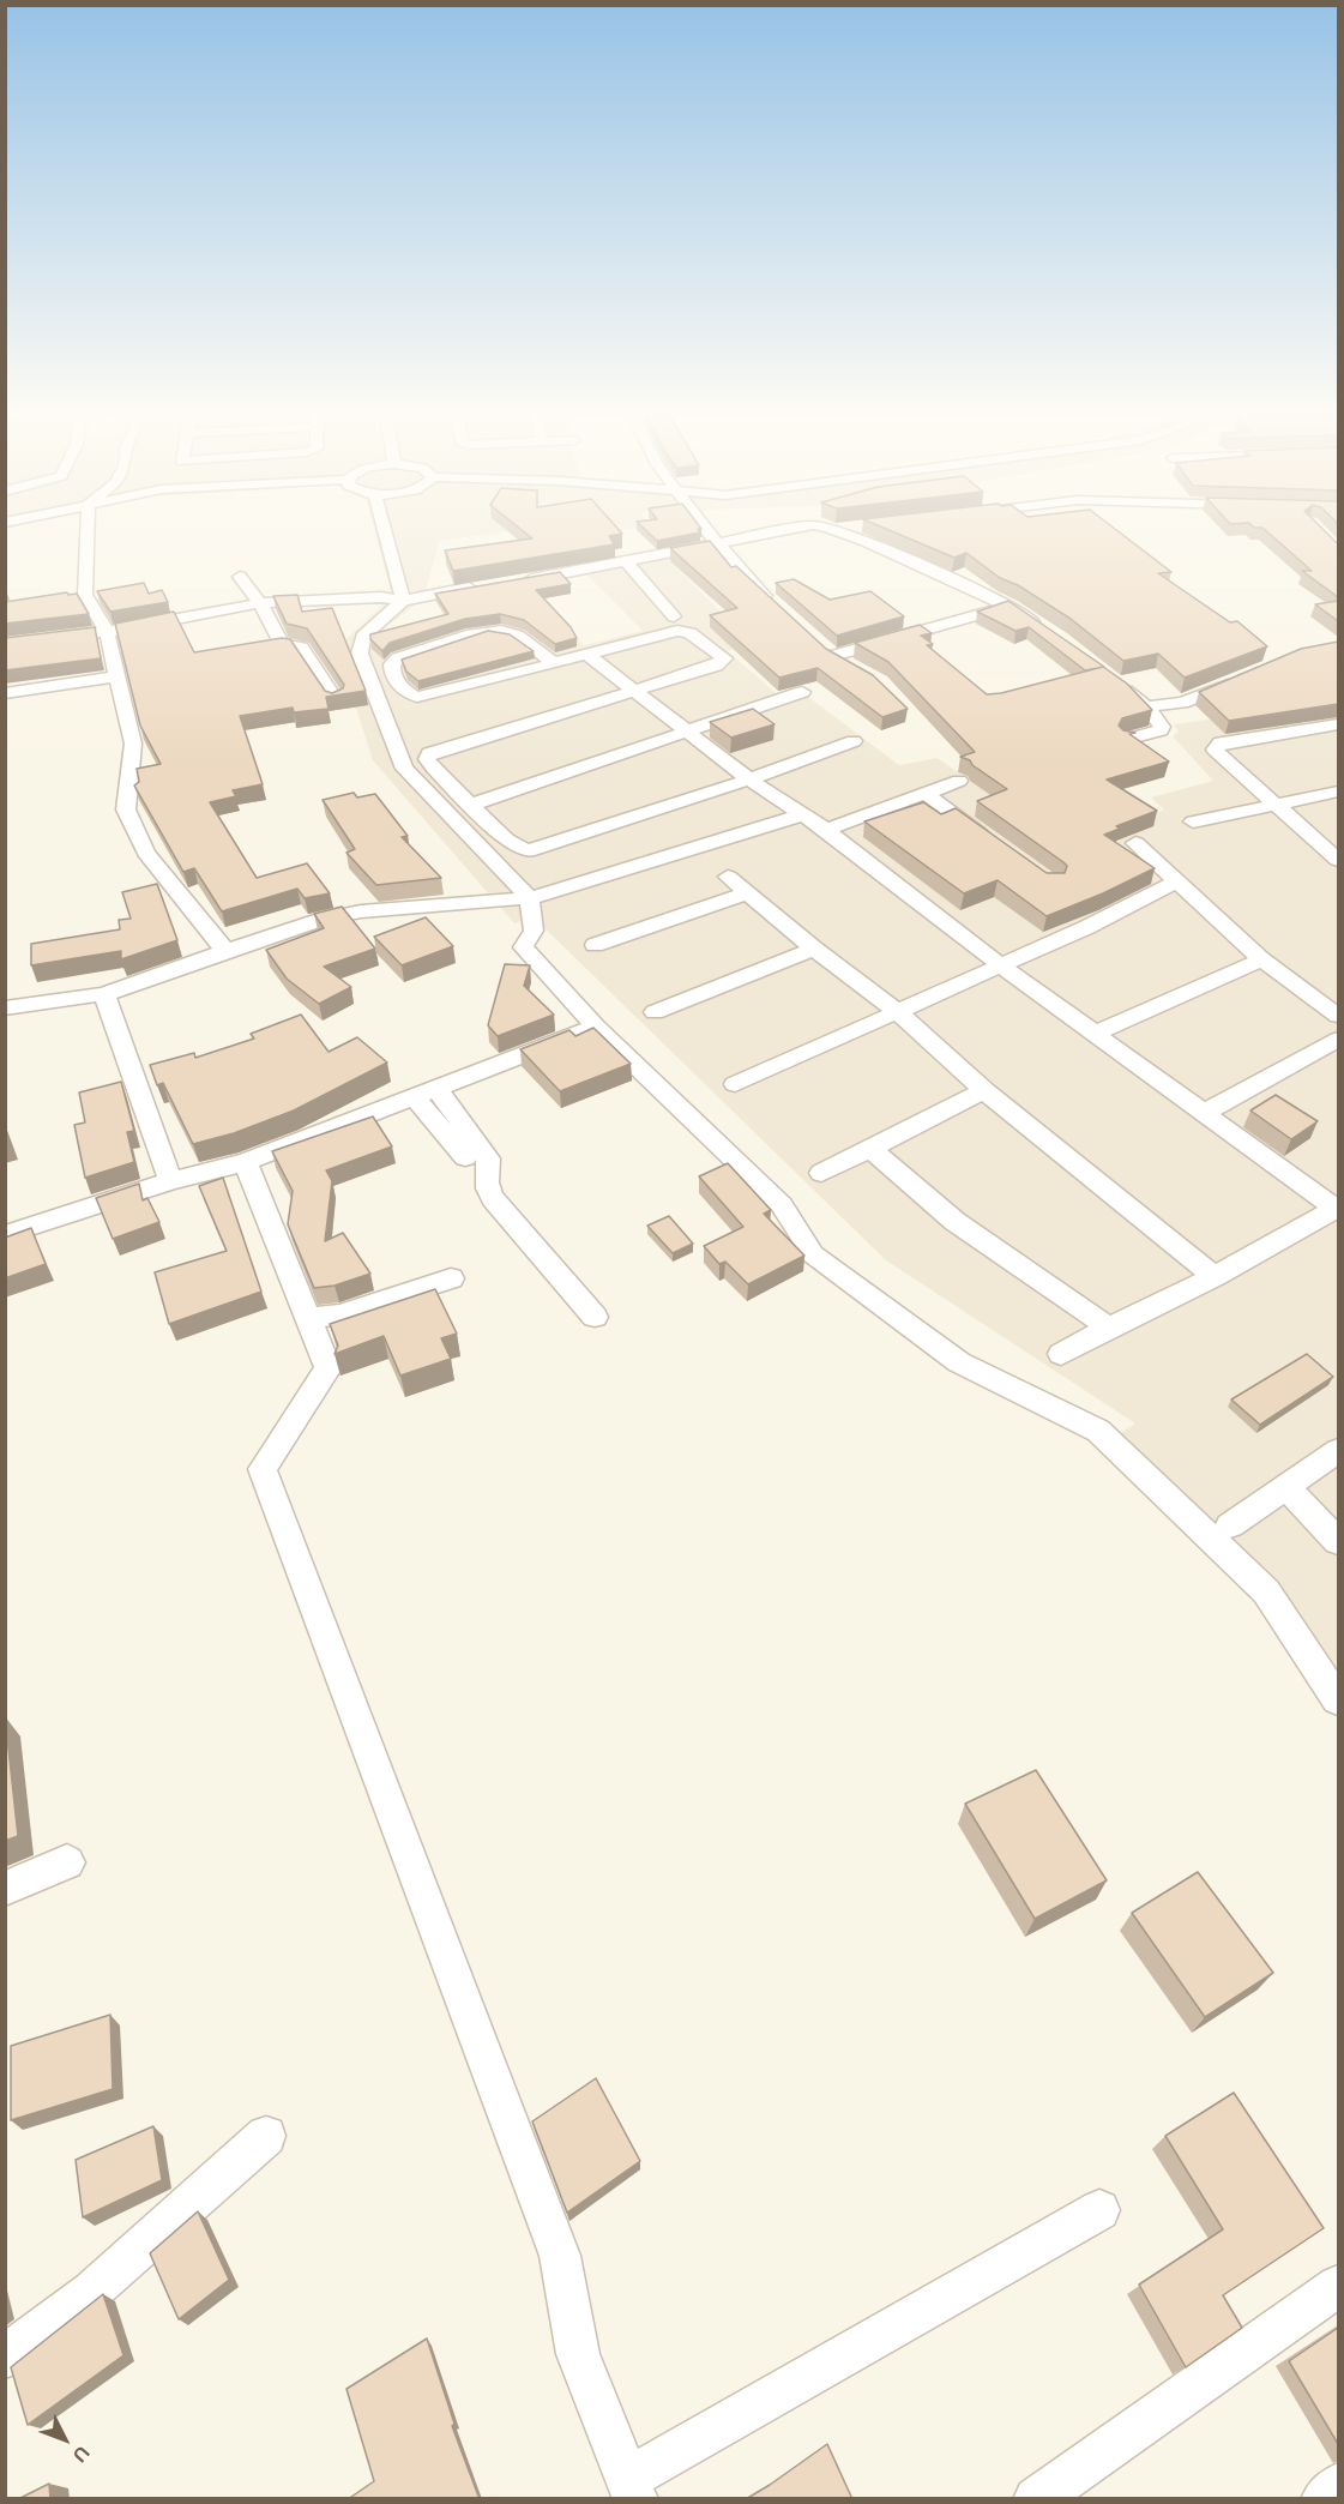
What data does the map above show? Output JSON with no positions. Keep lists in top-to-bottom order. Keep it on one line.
{"north":"bottom right"}
